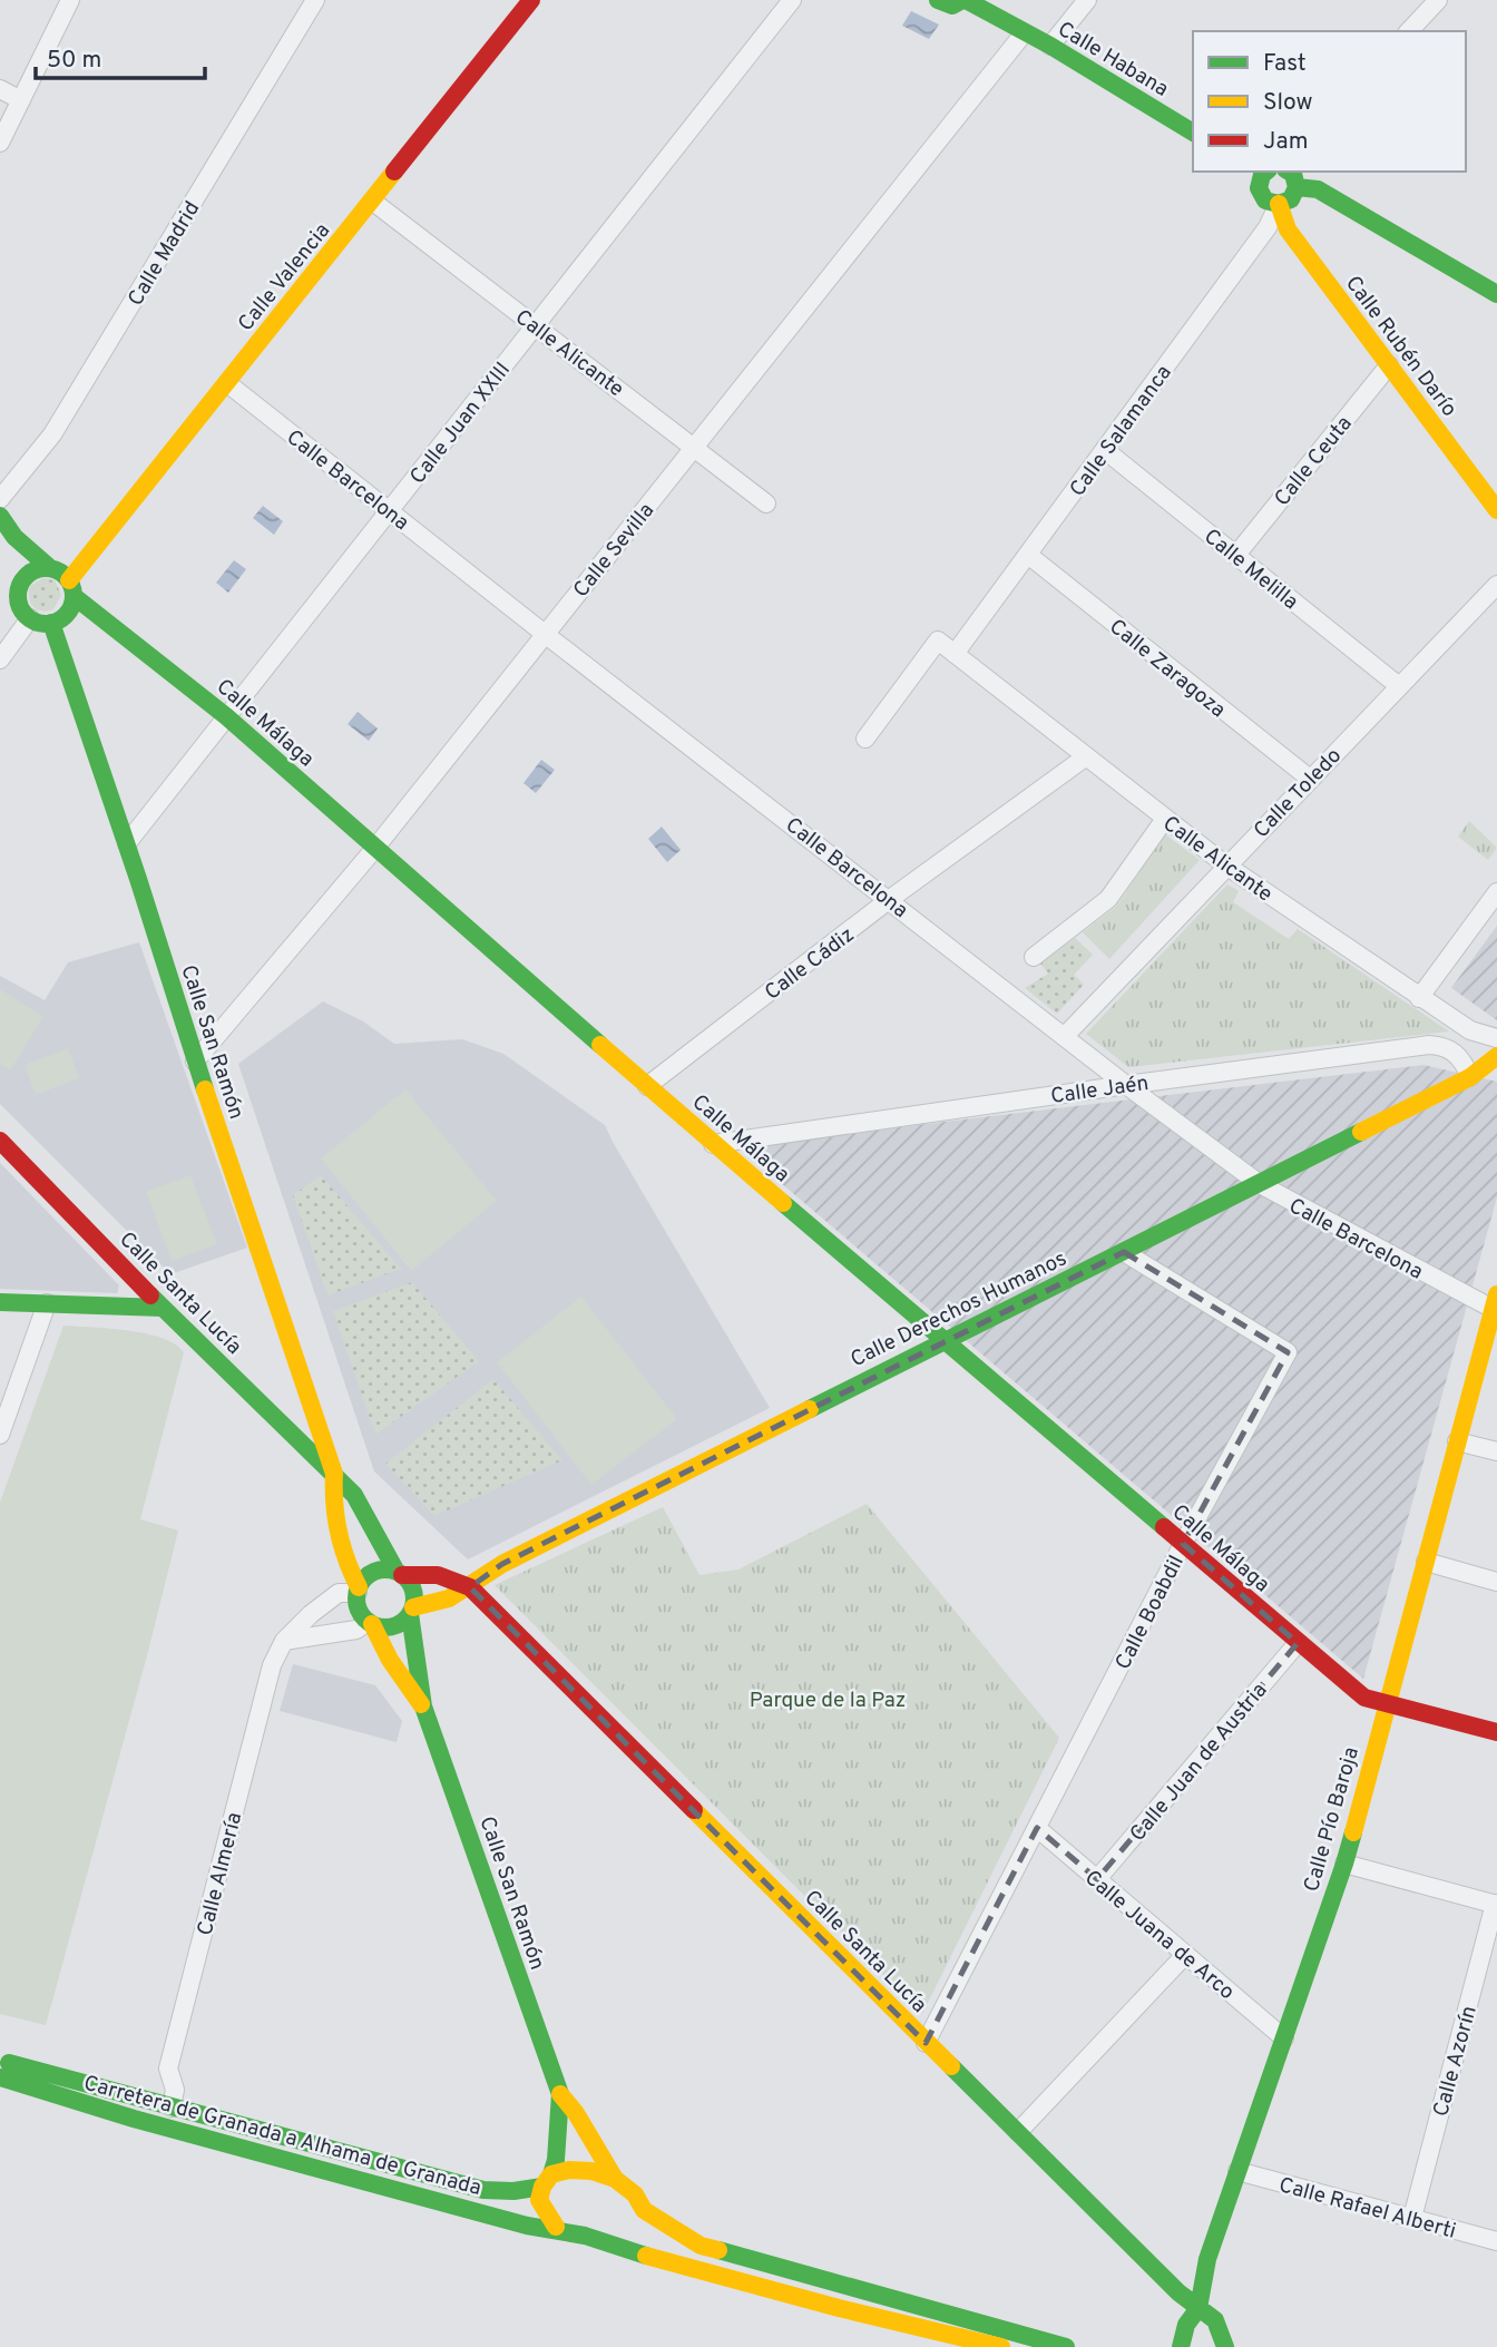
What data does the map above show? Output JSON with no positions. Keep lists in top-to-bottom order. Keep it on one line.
{"streets":{"street":["Calle Habana","Calle Madrid","Calle Valencia","Calle Rubén Darío","Calle Alicante","Calle Juan XXIII","Calle Salamanca","Calle Ceuta","Calle Barcelona","Calle Sevilla","Calle Melilla","Calle Zaragoza","Calle Málaga","Calle Toledo","Calle Cádiz","Calle San Ramón","Calle Jaén","Calle Santa Lucía","Calle Derechos Humanos","Calle Boabdil","Calle Juan de Austria","Calle Pío Baroja","Calle Almería","Calle Juana de Arco","Calle Azorín","Carretera de Granada a Alhama de Granada","Calle Rafael Alberti"]},"crossings":[["Calle Habana","Calle Sevilla"],["Calle Valencia","Calle Alicante"],["Calle Valencia","Calle Barcelona"],["Calle Valencia","Calle Málaga"],["Calle Valencia","Calle San Ramón"],["Calle Rubén Darío","Calle Salamanca"],["Calle Rubén Darío","Calle Ceuta"],["Calle Alicante","Calle Juan XXIII"],["Calle Alicante","Calle Salamanca"],["Calle Alicante","Calle Sevilla"],["Calle Alicante","Calle Toledo"],["Calle Alicante","Calle Cádiz"],["Calle Juan XXIII","Calle Barcelona"],["Calle Juan XXIII","Calle Málaga"],["Calle Juan XXIII","Calle San Ramón"],["Calle Salamanca","Calle Melilla"],["Calle Salamanca","Calle Zaragoza"],["Calle Ceuta","Calle Melilla"],["Calle Barcelona","Calle Sevilla"],["Calle Barcelona","Calle Toledo"],["Calle Barcelona","Calle Cádiz"],["Calle Barcelona","Calle Jaén"],["Calle Barcelona","Calle Derechos Humanos"],["Calle Barcelona","Calle Pío Baroja"],["Calle Sevilla","Calle Málaga"],["Calle Sevilla","Calle San Ramón"],["Calle Melilla","Calle Toledo"],["Calle Zaragoza","Calle Toledo"],["Calle Málaga","Calle Cádiz"],["Calle Málaga","Calle San Ramón"],["Calle Málaga","Calle Jaén"],["Calle Málaga","Calle Derechos Humanos"],["Calle Málaga","Calle Boabdil"],["Calle Málaga","Calle Juan de Austria"],["Calle Málaga","Calle Pío Baroja"],["Calle San Ramón","Calle Santa Lucía"],["Calle San Ramón","Calle Derechos Humanos"],["Calle San Ramón","Calle Almería"],["Calle San Ramón","Carretera de Granada a Alhama de Granada"],["Calle Jaén","Calle Derechos Humanos"],["Calle Santa Lucía","Calle Derechos Humanos"],["Calle Santa Lucía","Calle Boabdil"],["Calle Santa Lucía","Calle Pío Baroja"],["Calle Derechos Humanos","Calle Boabdil"],["Calle Derechos Humanos","Calle Almería"],["Calle Boabdil","Calle Juana de Arco"],["Calle Juan de Austria","Calle Juana de Arco"],["Calle Pío Baroja","Calle Juana de Arco"],["Calle Pío Baroja","Calle Rafael Alberti"],["Calle Almería","Carretera de Granada a Alhama de Granada"],["Calle Azorín","Calle Rafael Alberti"]],"parks":["Parque de la Paz"],"legend":["Fast","Slow","Jam"],"scale_bar":"50 m"}
